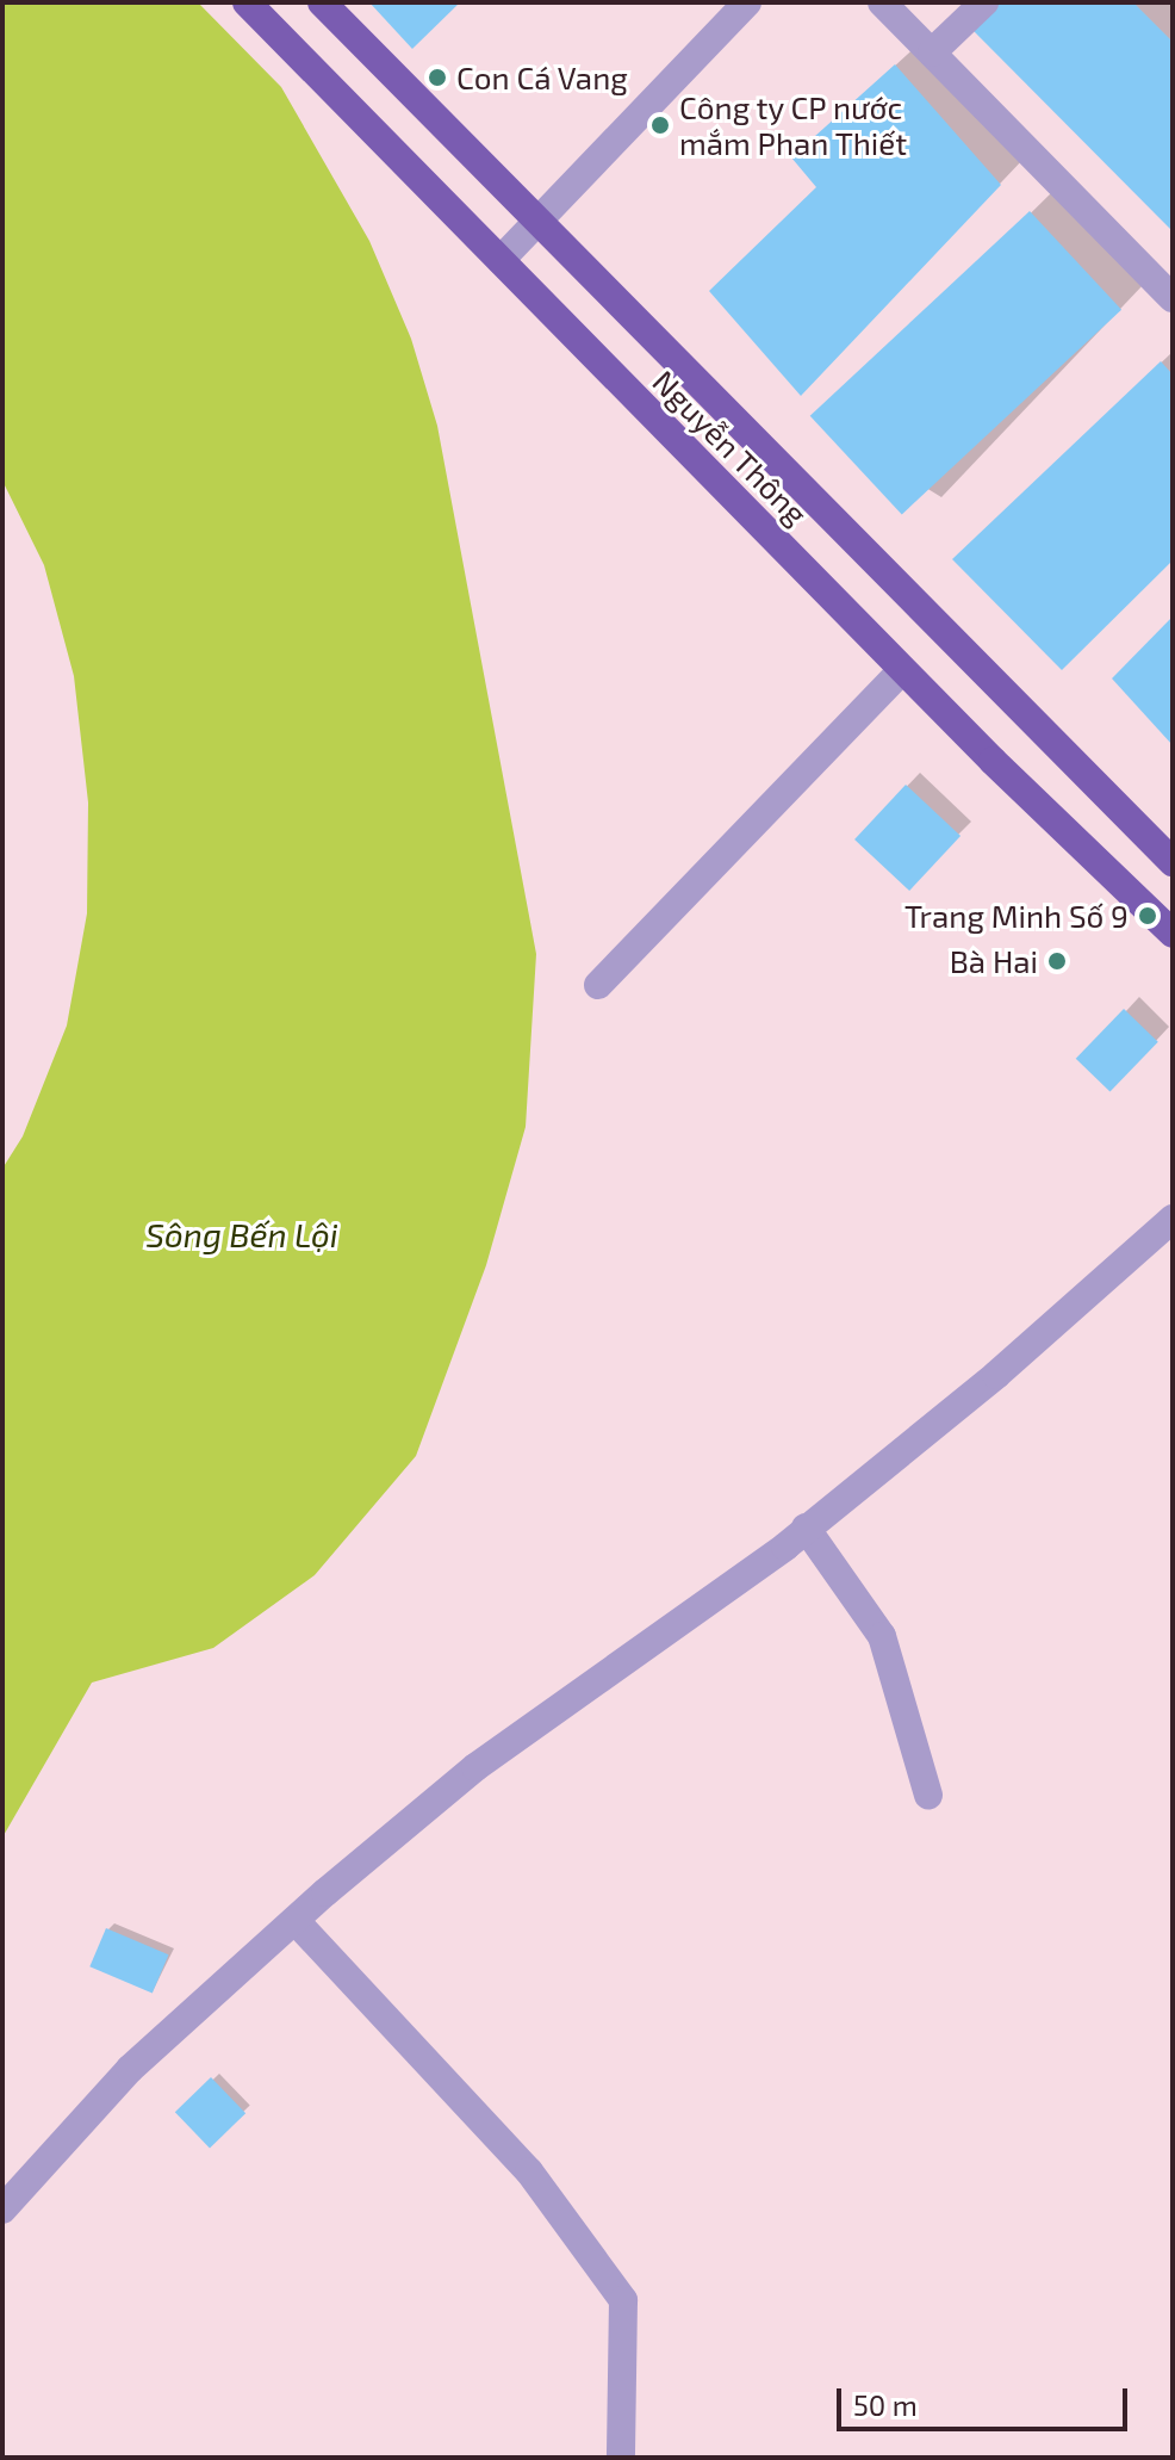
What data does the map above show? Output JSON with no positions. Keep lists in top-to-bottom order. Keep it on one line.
{"streets":{"main road":["Nguyễn Thông"]},"water":["Sông Bến Lội"],"places":["Con Cá Vang","Công ty CP nước mắm Phan Thiết","Trang Minh Số 9","Bà Hai"],"scale_bar":"50 m"}
